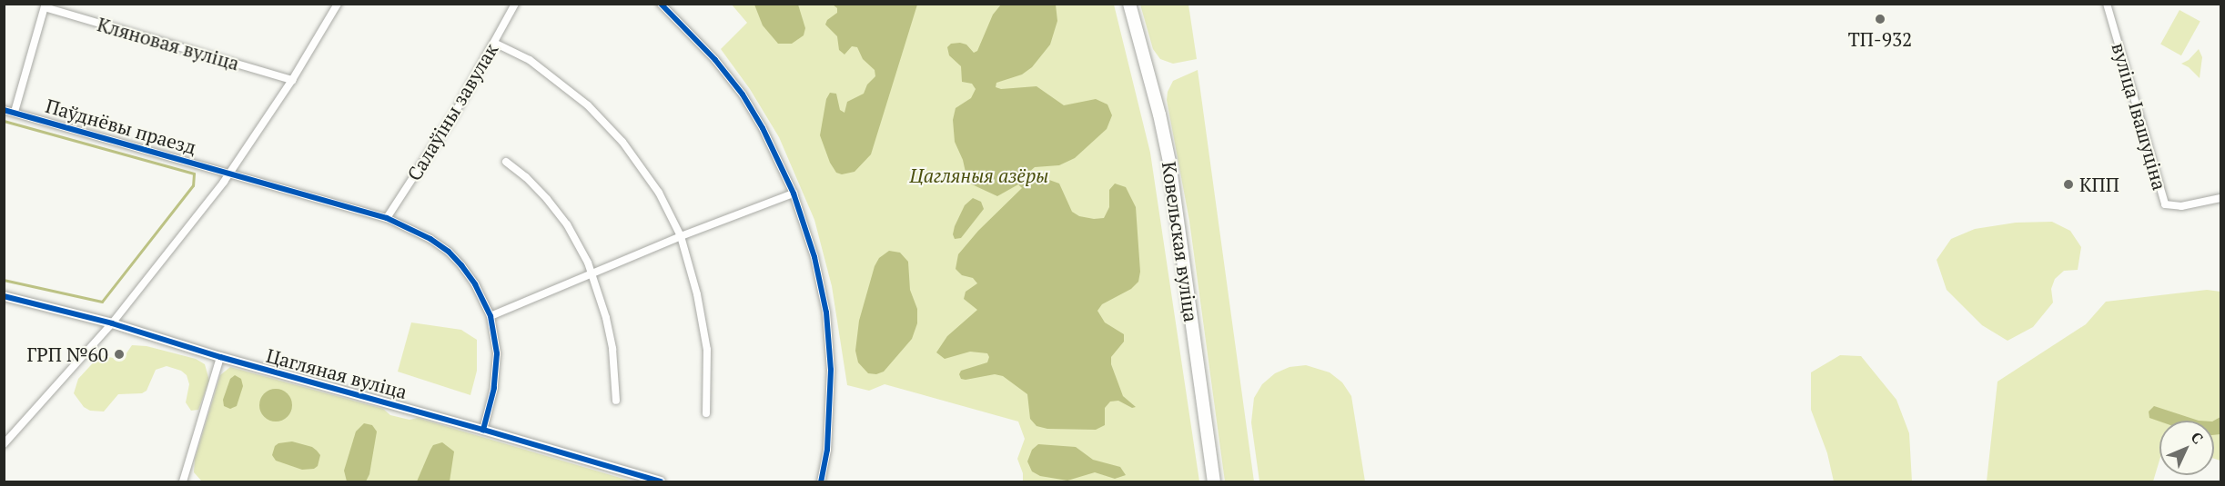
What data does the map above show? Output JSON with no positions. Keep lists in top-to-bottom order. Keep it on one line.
{"streets":{"highway":["Ковельская вуліца"],"street":["Кляновая вуліца","Салаўіны завулак","вуліца Івашуціна","Паўднёвы праезд","Цагляная вуліца"]},"crossings":[["Салаўіны завулак","Паўднёвы праезд"],["Паўднёвы праезд","Цагляная вуліца"]],"parks":["Цагляныя азёры"],"places":["ТП-932","КПП","ГРП №60"],"north":"top right"}
